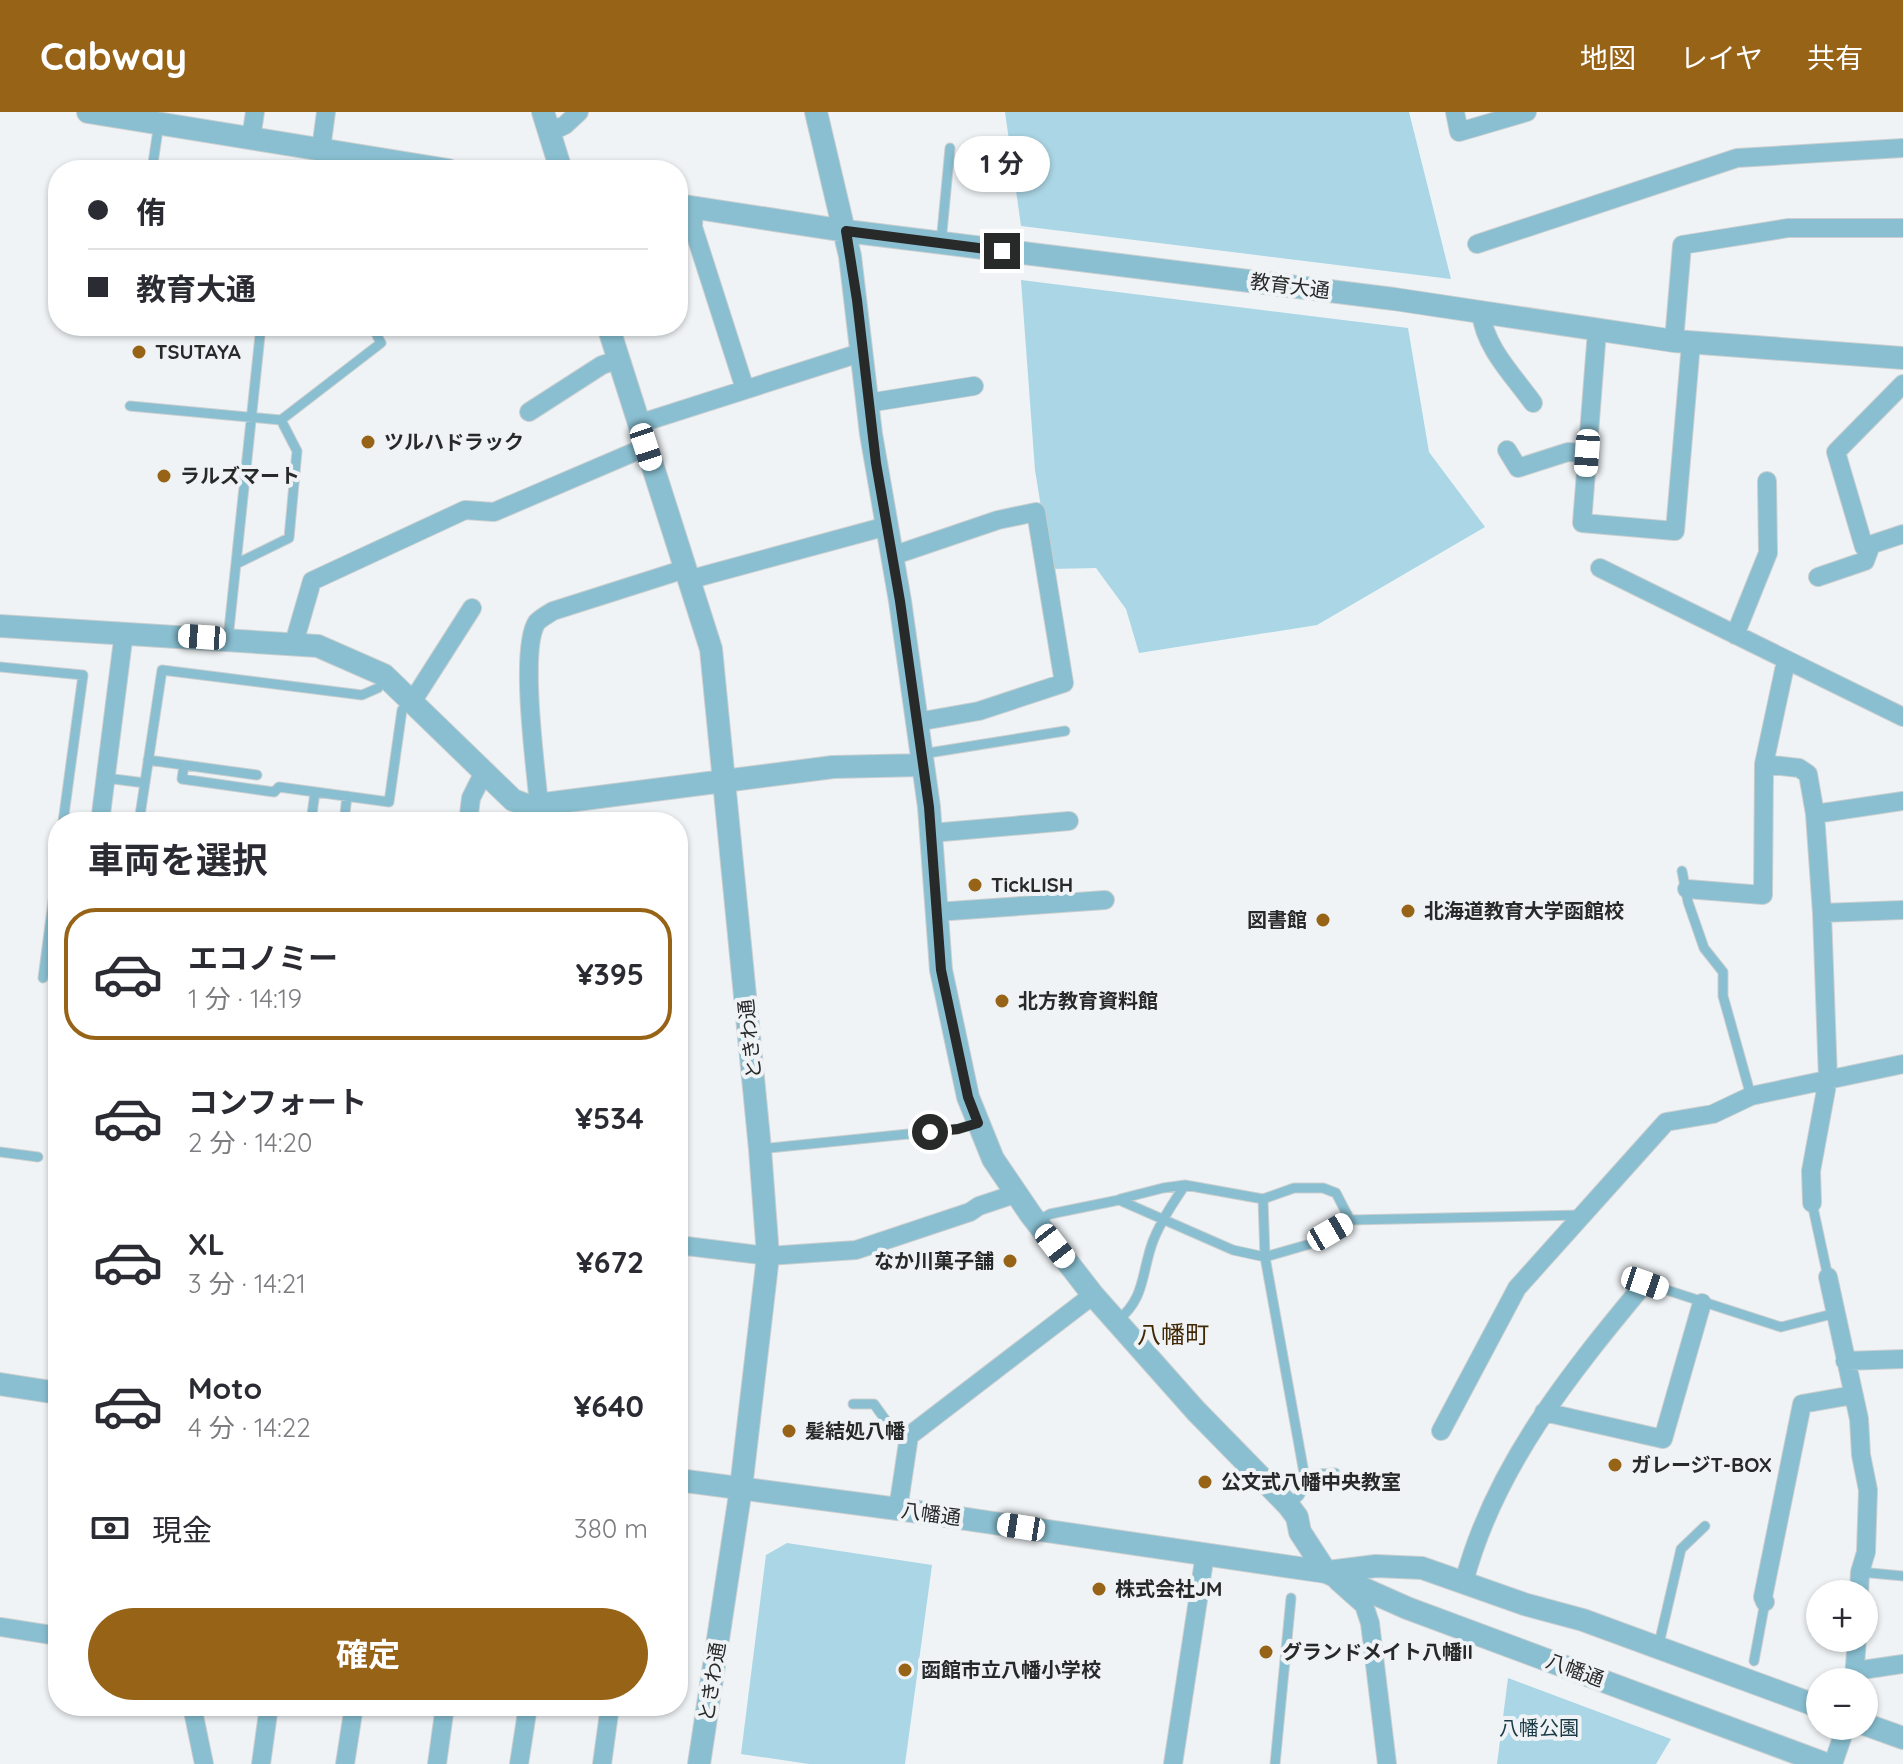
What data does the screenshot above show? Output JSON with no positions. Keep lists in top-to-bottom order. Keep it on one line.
{"streets":{"street":["教育大通","ときわ通","八幡通"]},"crossings":[["ときわ通","八幡通"]],"districts":["八幡町"],"parks":["八幡公園"],"places":["TSUTAYA","ツルハドラック","ラルズマート","TickLISH","北海道教育大学函館校","図書館","北方教育資料館","なか川菓子舗","髪結処八幡","ガレージT-BOX","公文式八幡中央教室","株式会社JM","グランドメイト八幡II","函館市立八幡小学校"],"page":{"header":"Cabway","nav":["地図","レイヤ","共有"],"bubble":"1 分","banner":["侑","教育大通"],"heading":"車両を選択","list":[{"name":"エコノミー","note":"1 分 · 14:19","value":"¥395"},{"name":"コンフォート","note":"2 分 · 14:20","value":"¥534"},{"name":"XL","note":"3 分 · 14:21","value":"¥672"},{"name":"Moto","note":"4 分 · 14:22","value":"¥640"}],"pay":["現金","380 m"],"map_buttons":["+","−"],"buttons":"確定"}}
